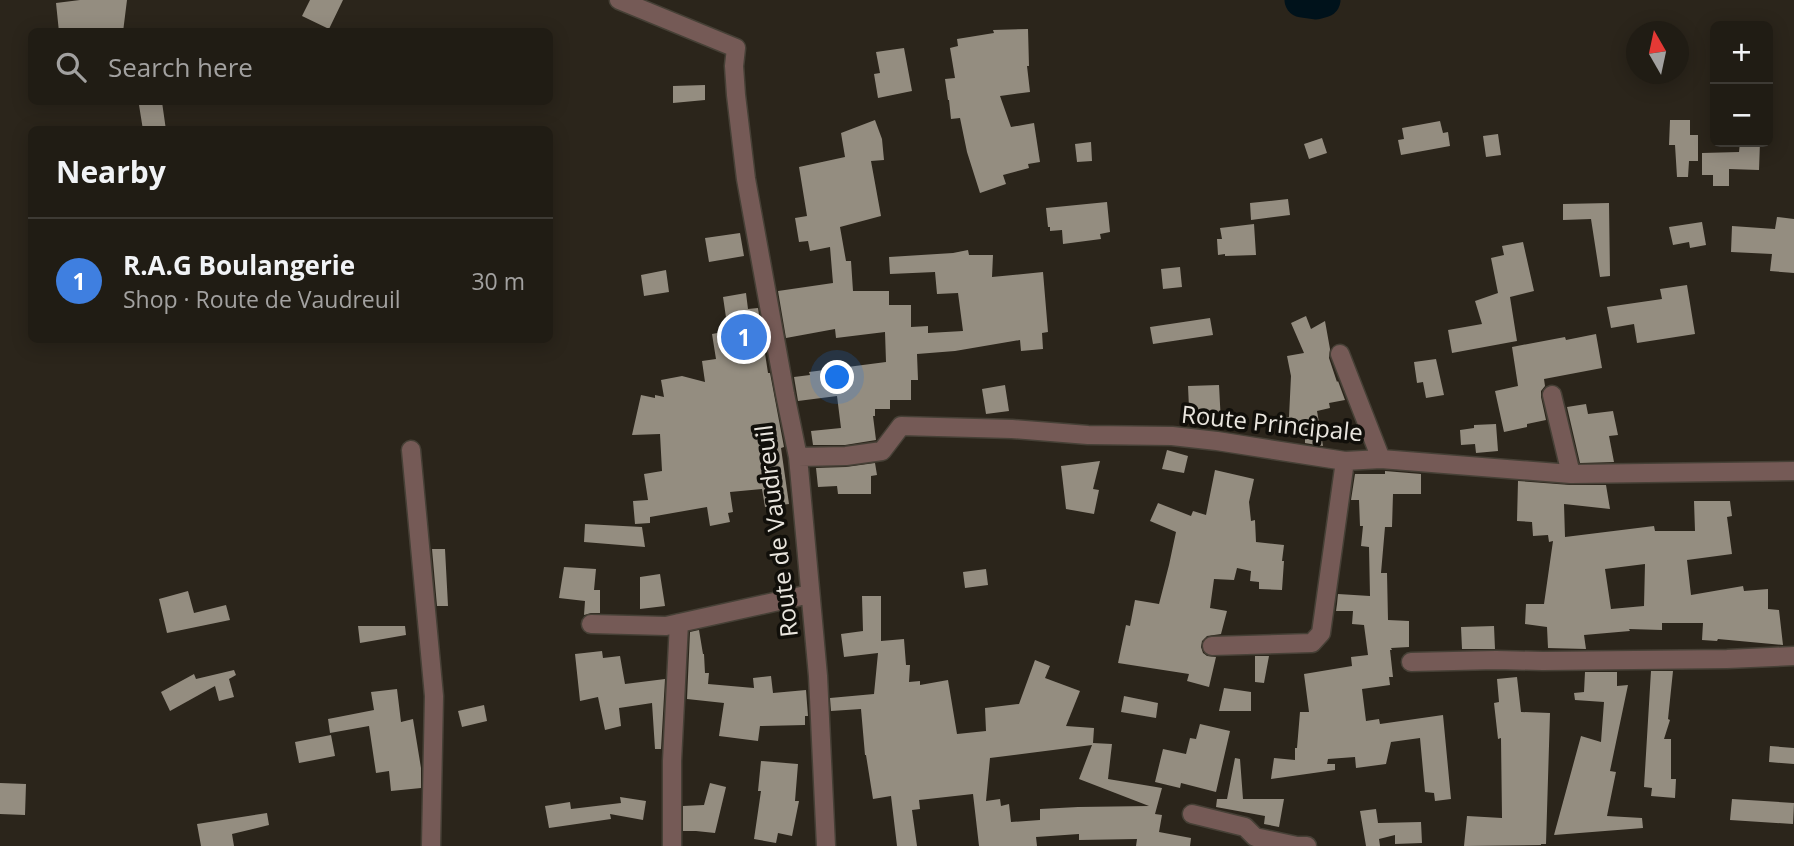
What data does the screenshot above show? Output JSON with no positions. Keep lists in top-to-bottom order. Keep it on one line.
{"streets":{"street":["Route Principale","Route de Vaudreuil"]},"crossings":[["Route Principale","Route de Vaudreuil"]],"north":"top","page":{"map_buttons":["+","−"],"search":"Search here","heading":"Nearby","list":[{"mark":"1","name":"R.A.G Boulangerie","note":"Shop · Route de Vaudreuil","value":"30 m"}],"pins":"1"}}
